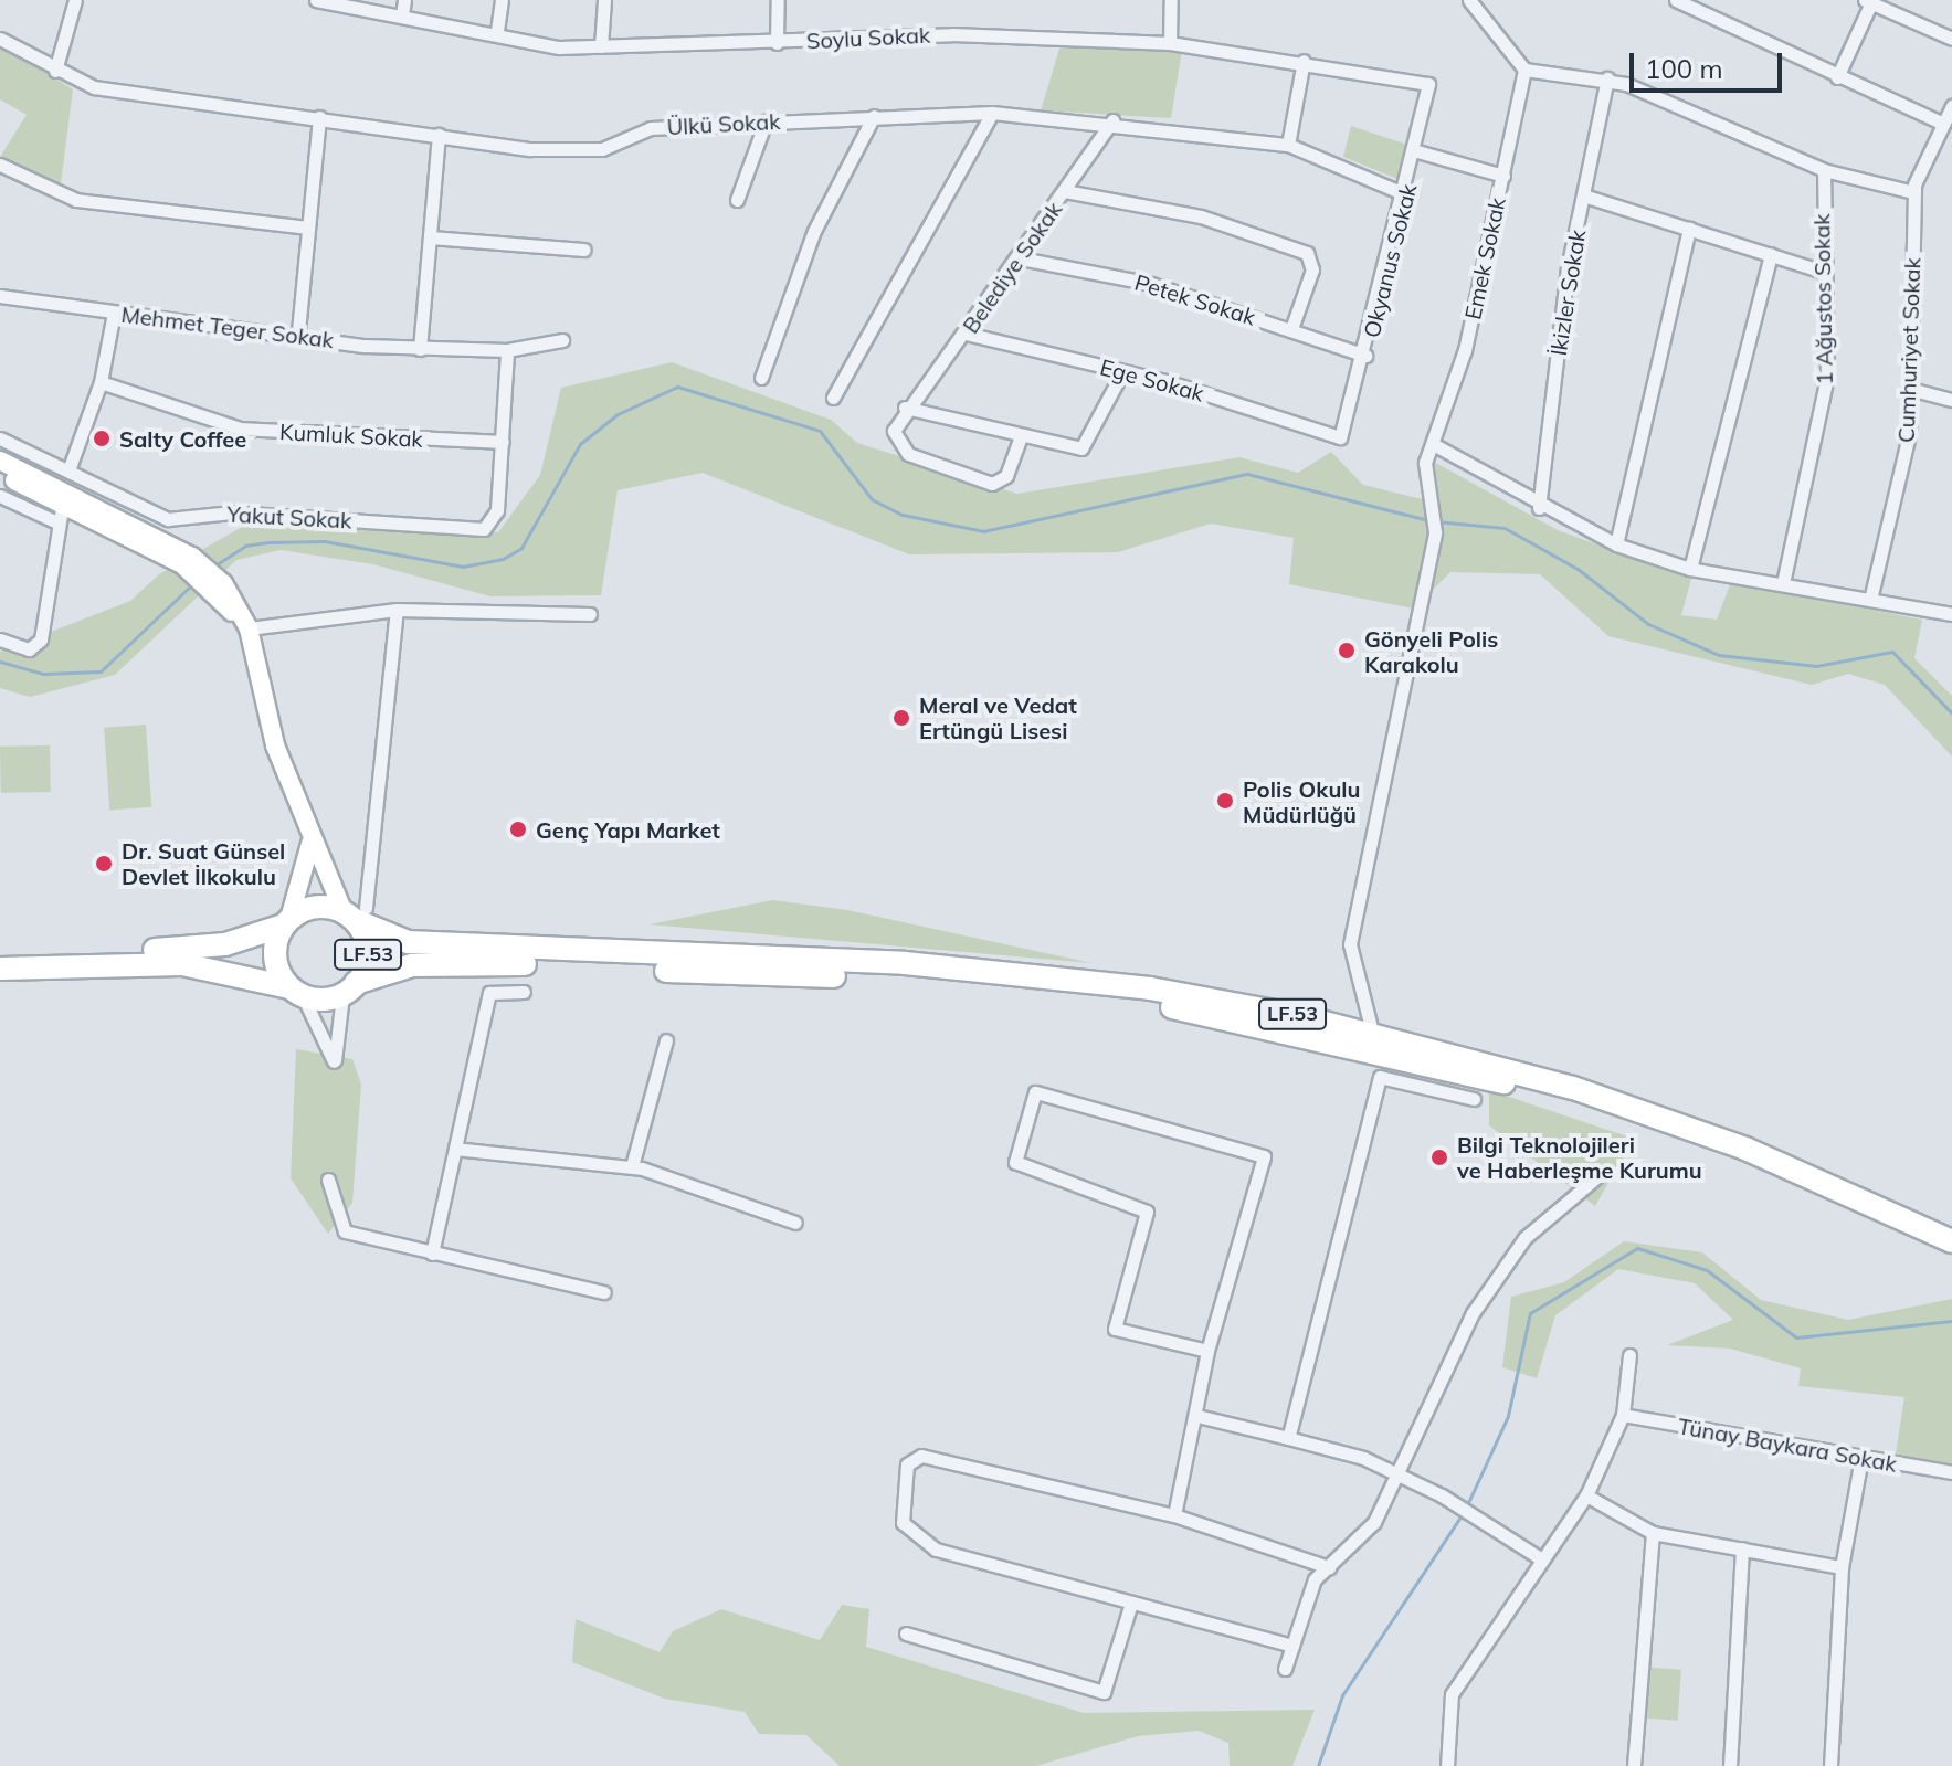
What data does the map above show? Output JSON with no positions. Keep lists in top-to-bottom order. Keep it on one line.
{"streets":{"highway":["LF.53"],"street":["Soylu Sokak","Ülkü Sokak","Emek Sokak","Okyanus Sokak","Belediye Sokak","İkizler Sokak","Petek Sokak","1 Ağustos Sokak","Mehmet Teger Sokak","Cumhuriyet Sokak","Ege Sokak","Kumluk Sokak","Yakut Sokak","Tünay Baykara Sokak"]},"crossings":[["Soylu Sokak","Okyanus Sokak"],["Ülkü Sokak","Okyanus Sokak"],["Ülkü Sokak","Belediye Sokak"],["Emek Sokak","LF.53"],["Okyanus Sokak","Petek Sokak"],["Okyanus Sokak","Ege Sokak"],["Belediye Sokak","Petek Sokak"],["Belediye Sokak","Ege Sokak"],["Kumluk Sokak","Yakut Sokak"]],"places":["Salty Coffee","Gönyeli Polis Karakolu","Meral ve Vedat Ertüngü Lisesi","Polis Okulu Müdürlüğü","Genç Yapı Market","Dr. Suat Günsel Devlet İlkokulu","Bilgi Teknolojileri ve Haberleşme Kurumu"],"scale_bar":"100 m"}
